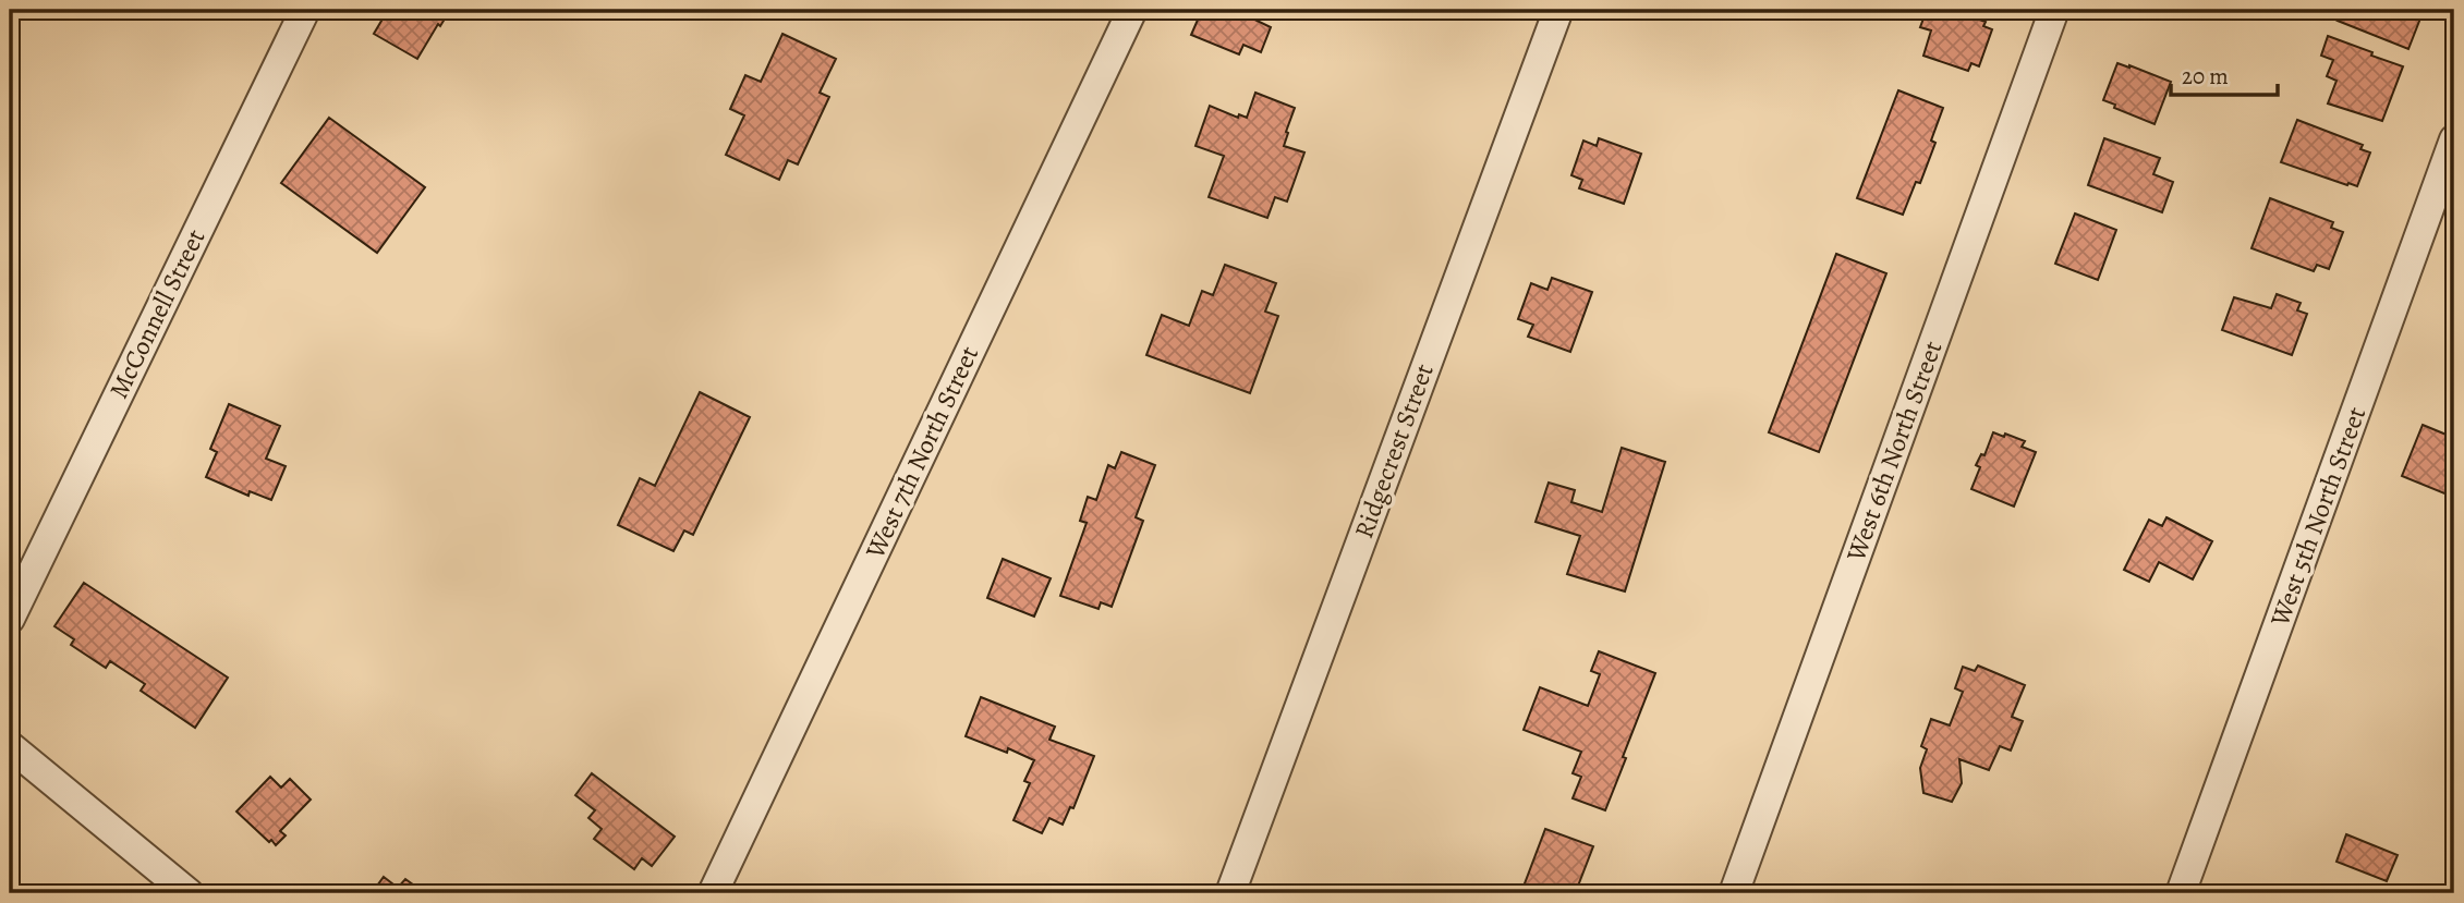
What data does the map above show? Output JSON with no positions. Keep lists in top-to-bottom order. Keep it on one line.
{"streets":{"street":["McConnell Street","Ridgecrest Street","West 6th North Street","West 7th North Street","West 5th North Street"]},"scale_bar":"20 m"}
